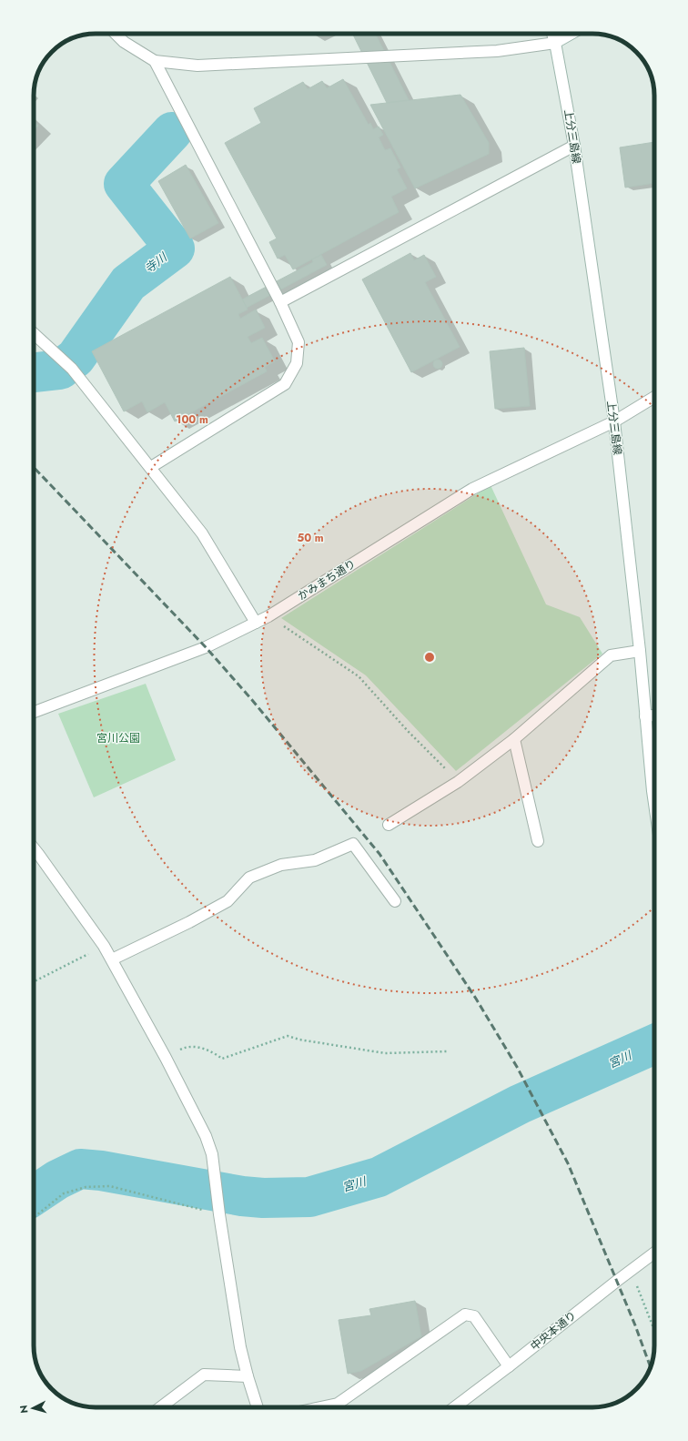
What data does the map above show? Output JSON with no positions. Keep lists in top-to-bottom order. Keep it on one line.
{"streets":{"street":["上分三島線","かみまち通り","中央本通り"]},"crossings":[["上分三島線","かみまち通り"]],"water":["寺川","宮川"],"parks":["宮川公園"],"north":"left","rings":["100 m","50 m"]}
